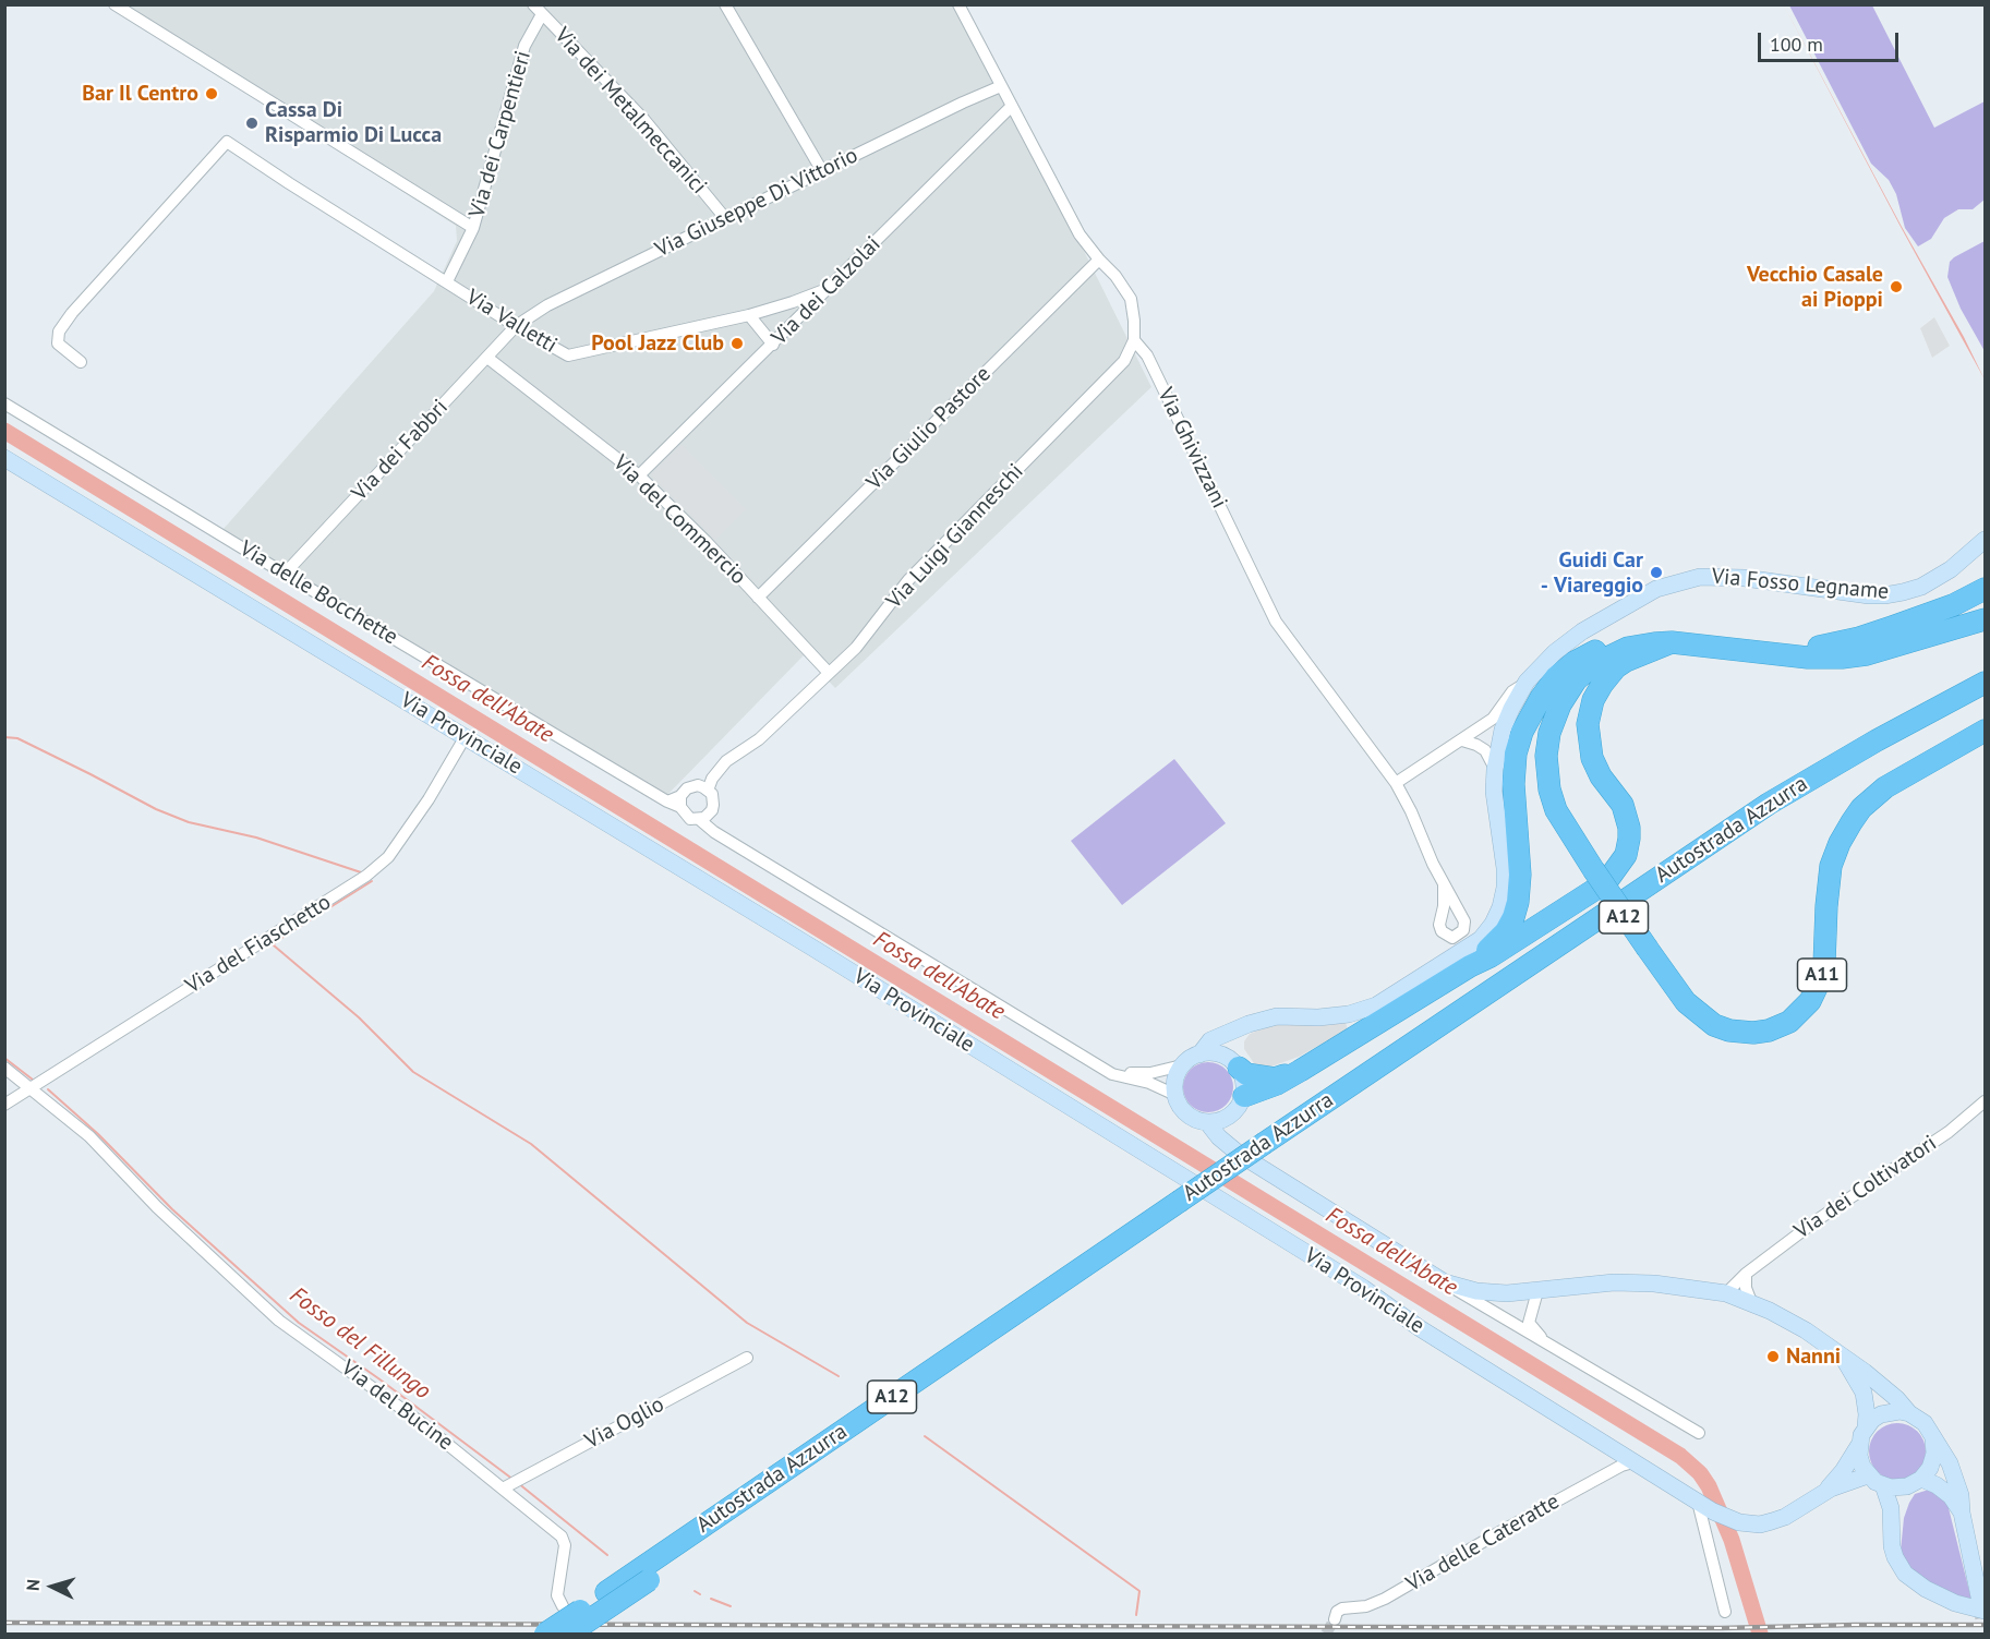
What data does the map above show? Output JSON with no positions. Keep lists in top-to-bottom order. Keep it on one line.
{"streets":{"highway":["Autostrada Azzurra","A12","A11"],"main road":["Via Fosso Legname","Via Provinciale"],"street":["Via dei Metalmeccanici","Via dei Carpentieri","Via Giuseppe Di Vittorio","Via dei Calzolai","Via Valletti","Via Giulio Pastore","Via Ghivizzani","Via dei Fabbri","Via del Commercio","Via Luigi Gianneschi","Via delle Bocchette","Via del Fiaschetto","Via dei Coltivatori","Via del Bucine","Via Oglio","Via delle Cateratte"]},"crossings":[["Via dei Metalmeccanici","Via dei Carpentieri"],["Via dei Metalmeccanici","Via Giuseppe Di Vittorio"],["Via Giuseppe Di Vittorio","Via Valletti"],["Via Giuseppe Di Vittorio","Via dei Fabbri"],["Via dei Calzolai","Via Valletti"],["Via dei Calzolai","Via del Commercio"],["Via Valletti","Via dei Fabbri"],["Via Giulio Pastore","Via del Commercio"],["Via Ghivizzani","Via Luigi Gianneschi"],["Via dei Fabbri","Via del Commercio"],["Via dei Fabbri","Via delle Bocchette"],["Via del Commercio","Via Luigi Gianneschi"],["Via Luigi Gianneschi","Via delle Bocchette"],["Via Provinciale","Via del Fiaschetto"],["Via Provinciale","Via delle Cateratte"],["Via del Fiaschetto","Via del Bucine"],["Via del Bucine","Via Oglio"]],"water":["Fossa dell'Abate","Fosso del Fillungo"],"places":["Bar Il Centro","Cassa Di Risparmio Di Lucca","Vecchio Casale ai Pioppi","Pool Jazz Club","Guidi Car - Viareggio","Nanni"],"scale_bar":"100 m","north":"left"}
